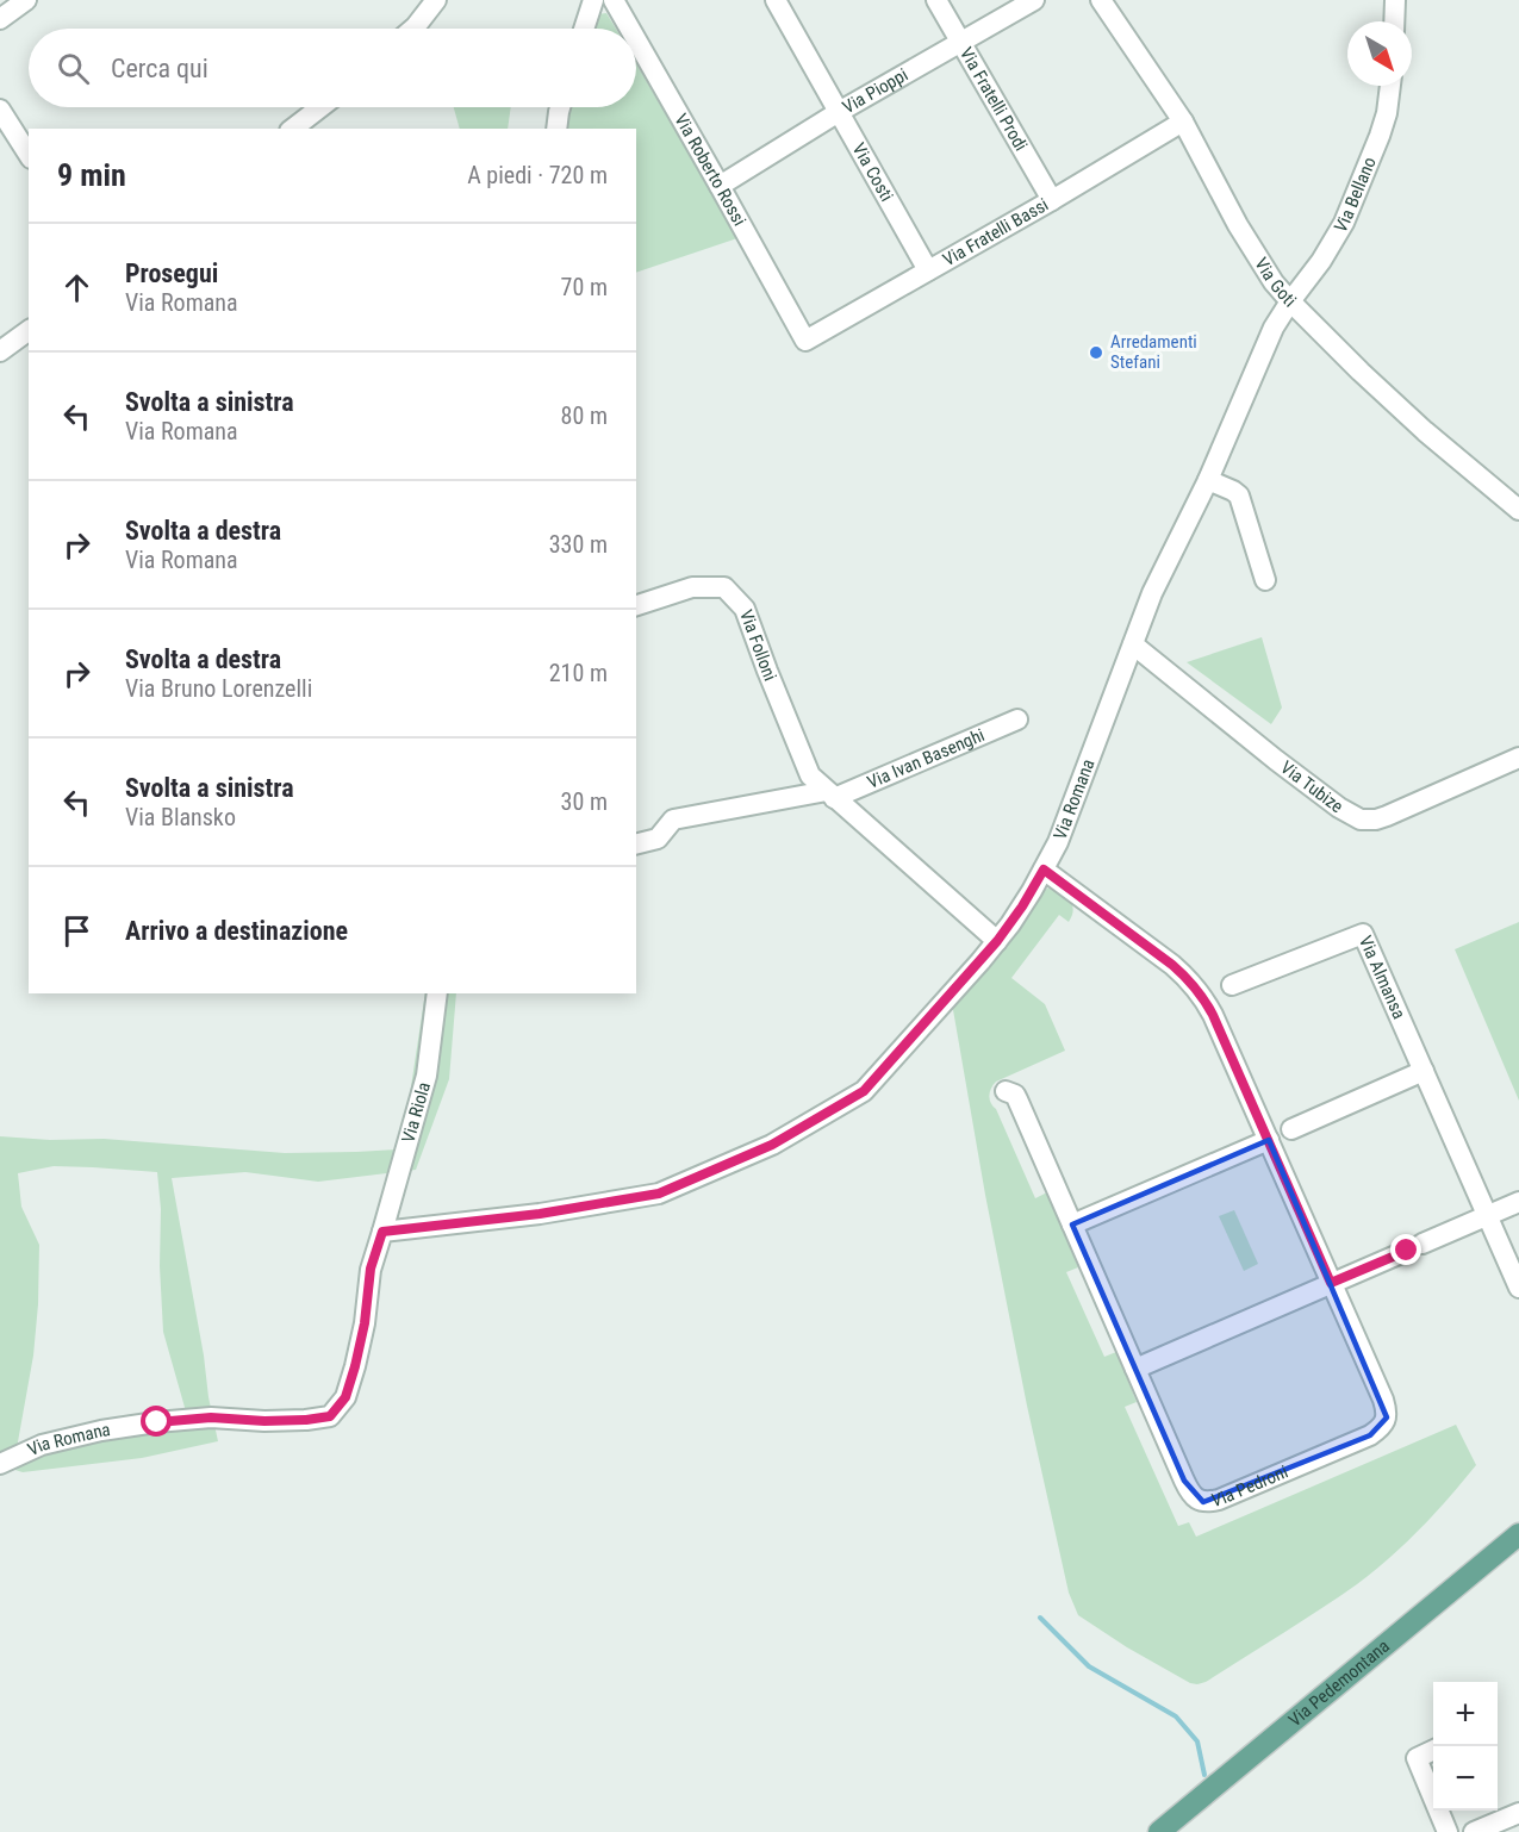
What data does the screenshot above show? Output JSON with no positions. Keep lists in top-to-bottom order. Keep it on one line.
{"streets":{"main road":["Via Pedemontana"],"street":["Via Pioppi","Via Fratelli Prodi","Via Roberto Rossi","Via Costi","Via Bellano","Via Fratelli Bassi","Via Goti","Via Folloni","Via Ivan Basenghi","Via Tubize","Via Romana","Via Almansa","Via Riola","Via Pedroni"]},"crossings":[["Via Pioppi","Via Fratelli Prodi"],["Via Pioppi","Via Roberto Rossi"],["Via Pioppi","Via Costi"],["Via Fratelli Prodi","Via Fratelli Bassi"],["Via Roberto Rossi","Via Fratelli Bassi"],["Via Costi","Via Fratelli Bassi"],["Via Bellano","Via Goti"],["Via Bellano","Via Romana"],["Via Fratelli Bassi","Via Goti"],["Via Goti","Via Romana"],["Via Folloni","Via Ivan Basenghi"],["Via Folloni","Via Romana"],["Via Tubize","Via Romana"],["Via Romana","Via Riola"]],"places":["Arredamenti Stefani"],"north":"bottom right","page":{"search":"Cerca qui","heading":["9 min","A piedi · 720 m"],"list":[["Prosegui","Via Romana","70 m"],["Svolta a sinistra","Via Romana","80 m"],["Svolta a destra","Via Romana","330 m"],["Svolta a destra","Via Bruno Lorenzelli","210 m"],["Svolta a sinistra","Via Blansko","30 m"],"Arrivo a destinazione"],"map_buttons":["+","−"]}}
